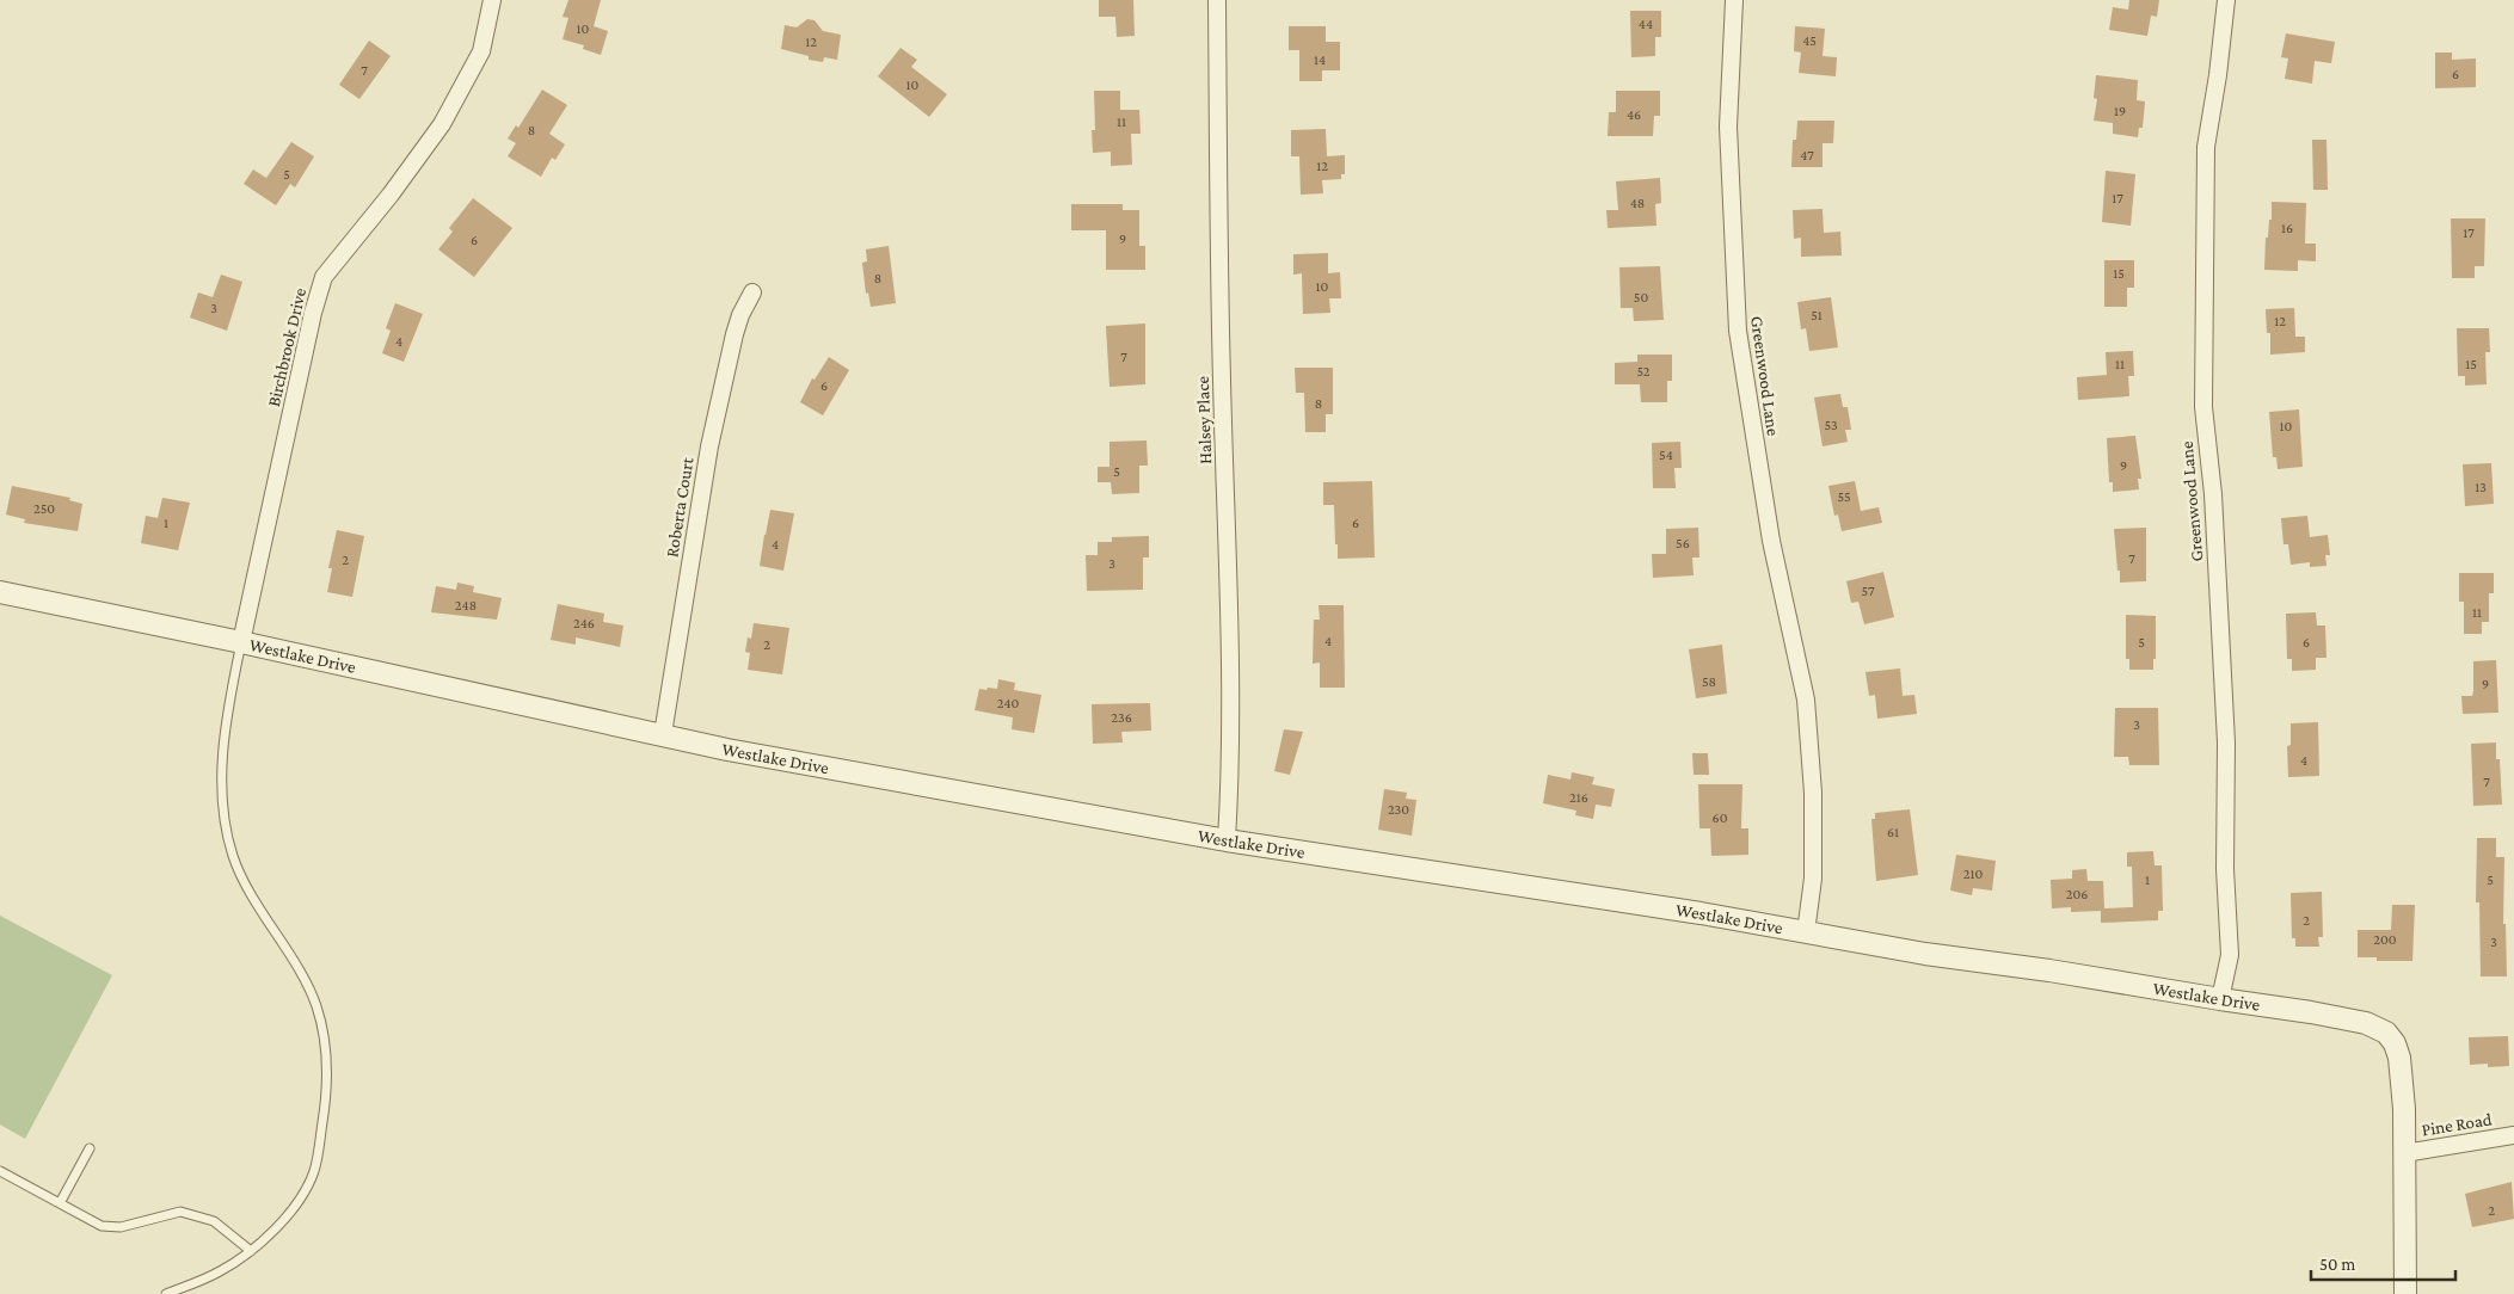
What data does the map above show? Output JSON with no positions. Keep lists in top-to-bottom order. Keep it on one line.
{"streets":{"street":["Birchbrook Drive","Greenwood Lane","Halsey Place","Roberta Court","Westlake Drive","Pine Road"]},"crossings":[["Birchbrook Drive","Westlake Drive"],["Greenwood Lane","Westlake Drive"],["Halsey Place","Westlake Drive"],["Roberta Court","Westlake Drive"],["Westlake Drive","Pine Road"]],"house_numbers":["44","10","45","12","14","7","6","10","19","46","11","8","47","12","5","17","48","16","17","9","6","15","8","10","50","3","51","12","4","7","11","15","52","6","8","53","10","54","9","5","13","55","250","1","6","56","4","7","2","3","57","248","11","246","4","5","6","2","58","9","240","236","3","4","7","216","230","60","61","210","1","5","206","2","200","3","2"],"scale_bar":"50 m"}
